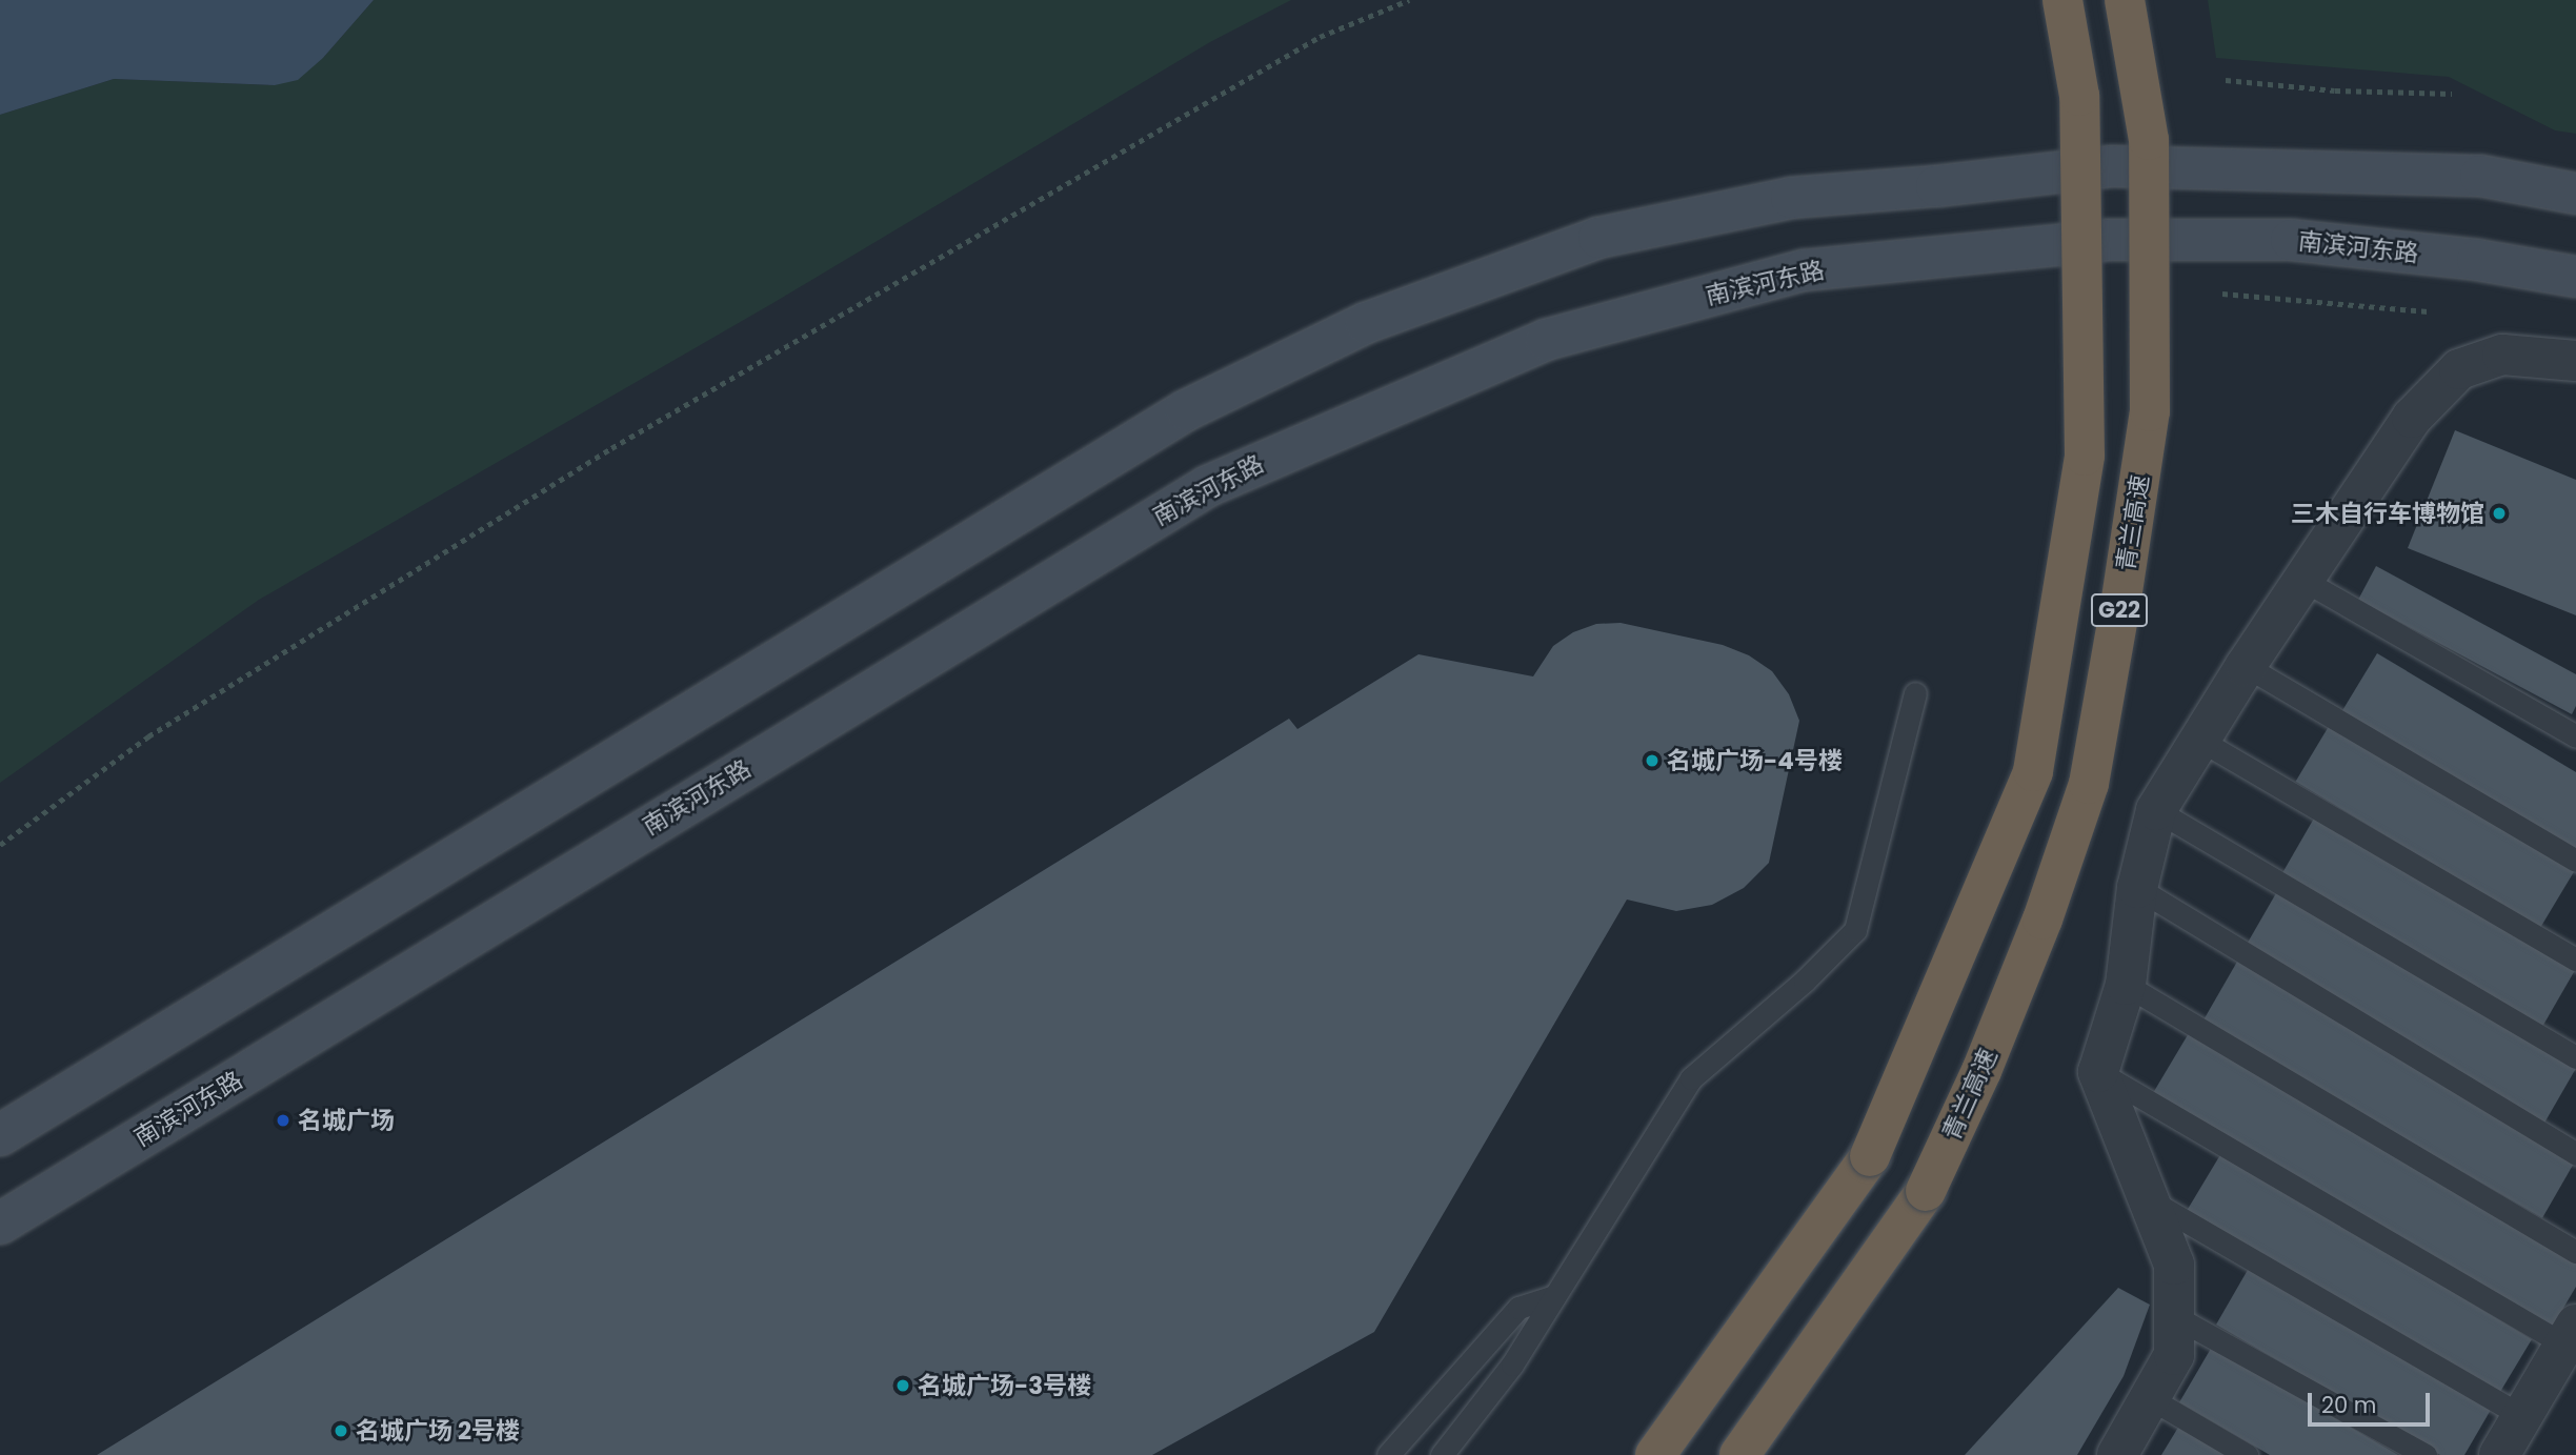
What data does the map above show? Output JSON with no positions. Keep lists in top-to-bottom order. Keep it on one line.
{"streets":{"highway":["青兰高速","G22"],"main road":["南滨河东路"]},"places":["三木自行车博物馆","名城广场-4号楼","名城广场","名城广场-3号楼","名城广场 2号楼"],"scale_bar":"20 m"}
